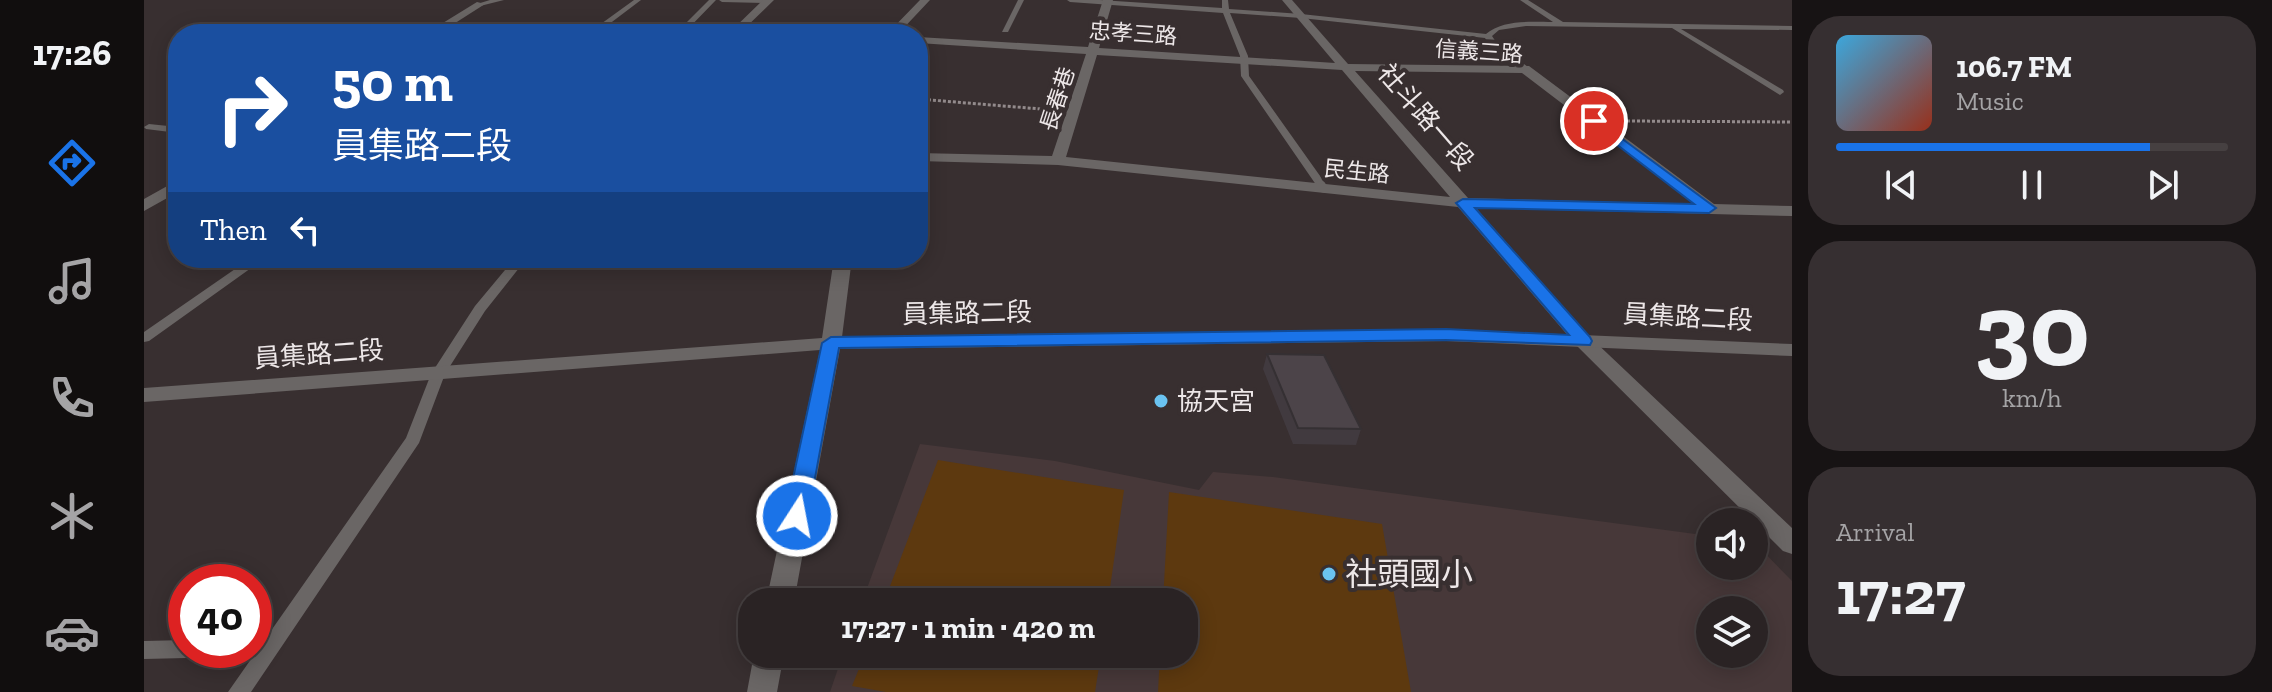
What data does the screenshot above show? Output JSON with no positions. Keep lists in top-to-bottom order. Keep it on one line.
{"streets":{"street":["忠孝三路","信義三路","長春巷","社斗路一段","民生路","員集路二段"]},"crossings":[["忠孝三路","信義三路"],["忠孝三路","長春巷"],["忠孝三路","社斗路一段"],["信義三路","社斗路一段"],["信義三路","民生路"],["長春巷","民生路"],["社斗路一段","民生路"],["社斗路一段","員集路二段"]],"places":["協天宮","社頭國小"],"page":{"tabs":"17:26","turn":["50 m","員集路二段"],"song":["106.7 FM","Music"],"then":"Then","tile":[["30","km/h"],["Arrival","17:27"]],"limit":"40","trip":"17:27 · 1 min · 420 m"}}
